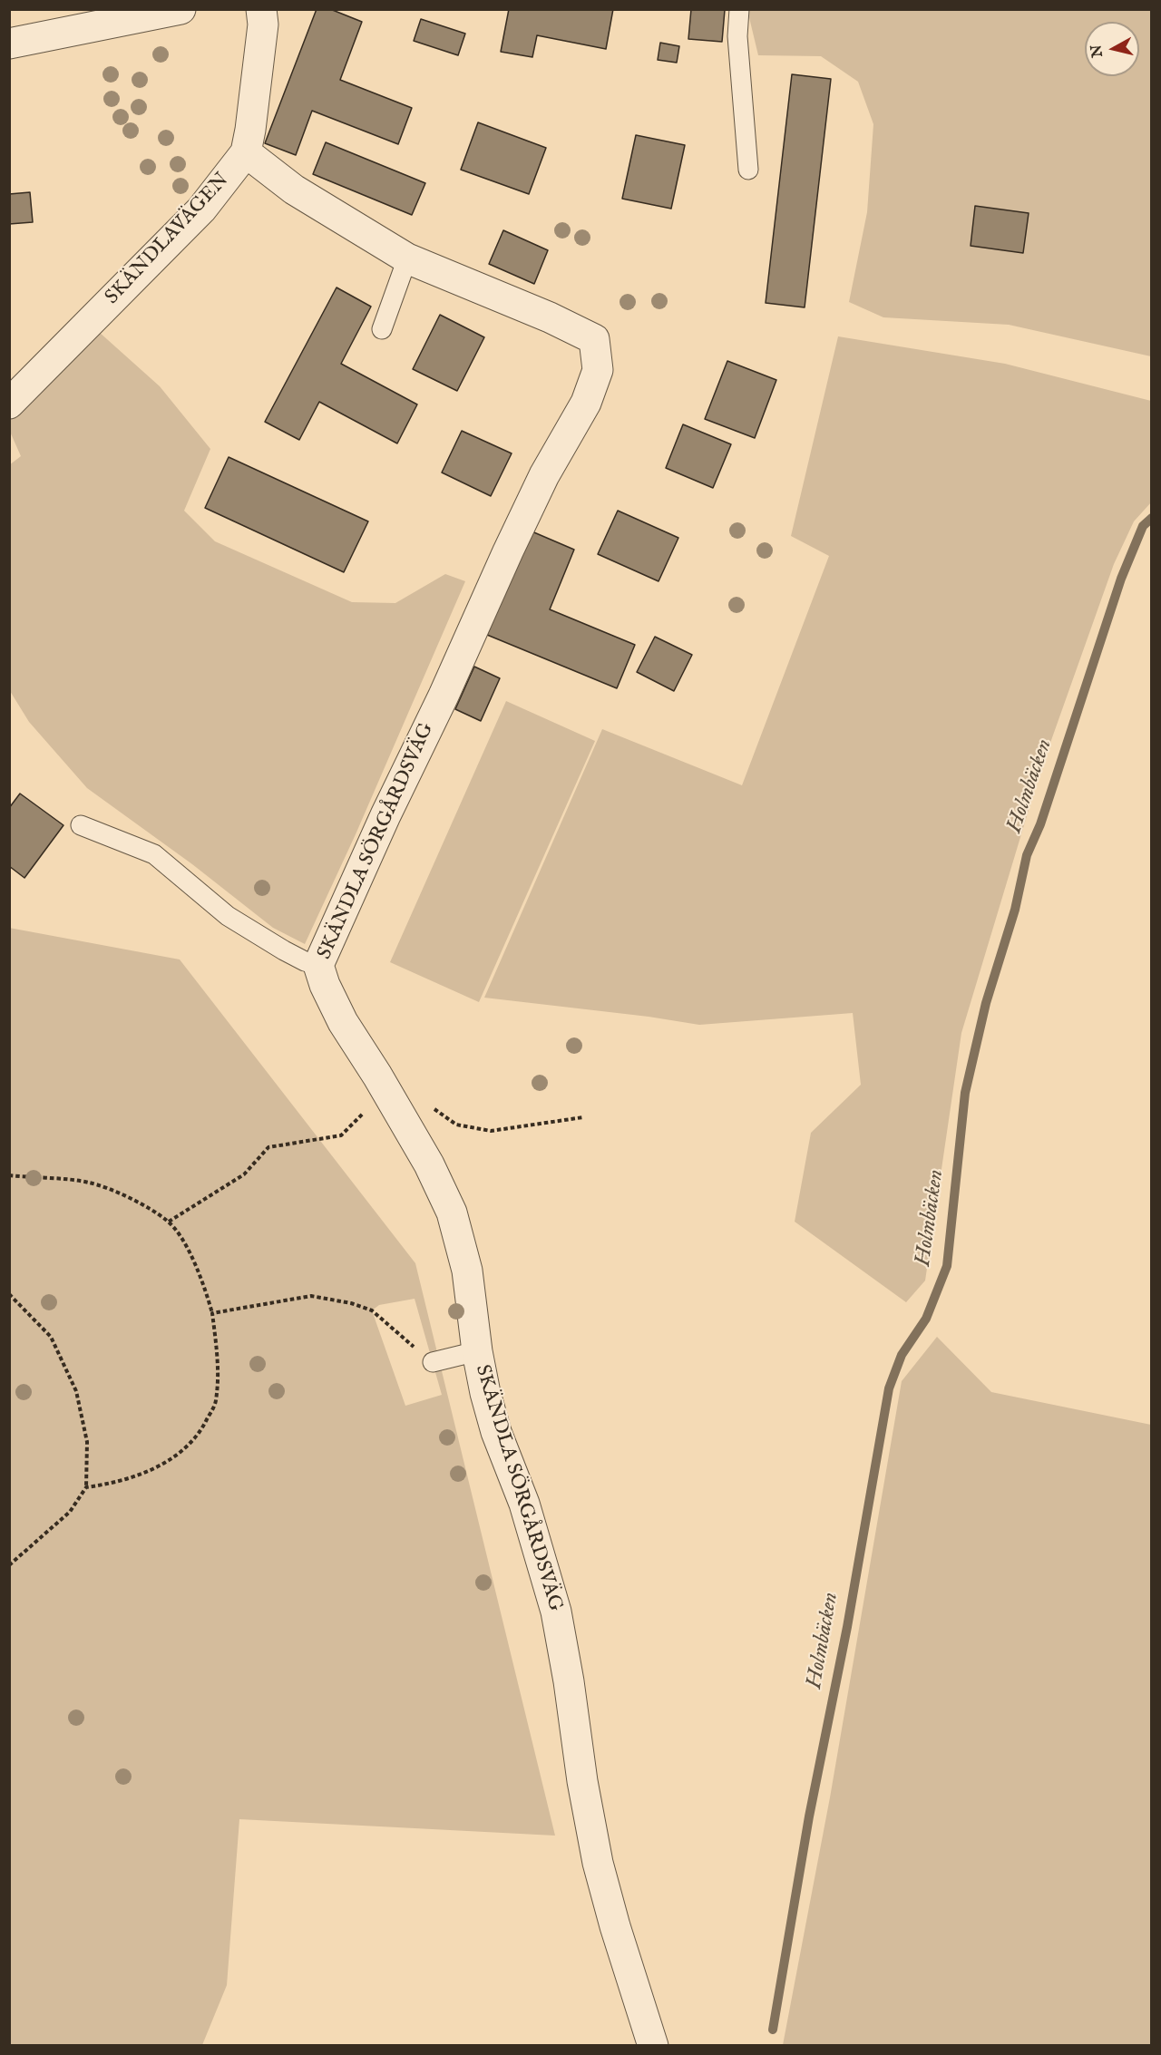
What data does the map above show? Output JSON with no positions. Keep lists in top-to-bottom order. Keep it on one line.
{"streets":{"street":["SKÄNDLAVÄGEN","SKÄNDLA SÖRGÅRDSVÄG"]},"crossings":[["SKÄNDLAVÄGEN","SKÄNDLA SÖRGÅRDSVÄG"]],"water":["Holmbäcken"],"north":"left"}
